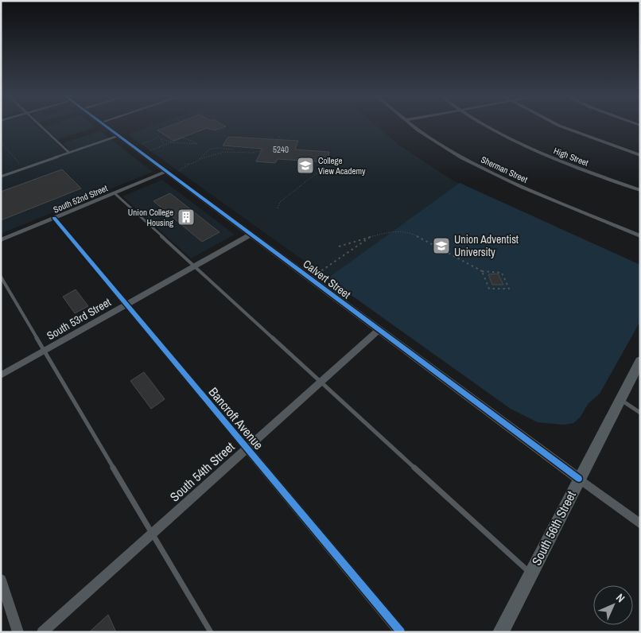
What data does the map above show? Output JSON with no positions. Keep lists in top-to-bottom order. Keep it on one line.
{"streets":{"main road":["South 56th Street"],"street":["High Street","Sherman Street","South 52nd Street","Calvert Street","South 53rd Street","Bancroft Avenue","South 54th Street"]},"crossings":[["South 52nd Street","Calvert Street"],["South 52nd Street","Bancroft Avenue"],["Calvert Street","South 53rd Street"],["Calvert Street","South 54th Street"],["Calvert Street","South 56th Street"],["South 53rd Street","Bancroft Avenue"],["Bancroft Avenue","South 54th Street"]],"places":{"school or university":["College View Academy","Union Adventist University"],"building":["Union College Housing"]},"house_numbers":["5240"],"north":"top right"}
